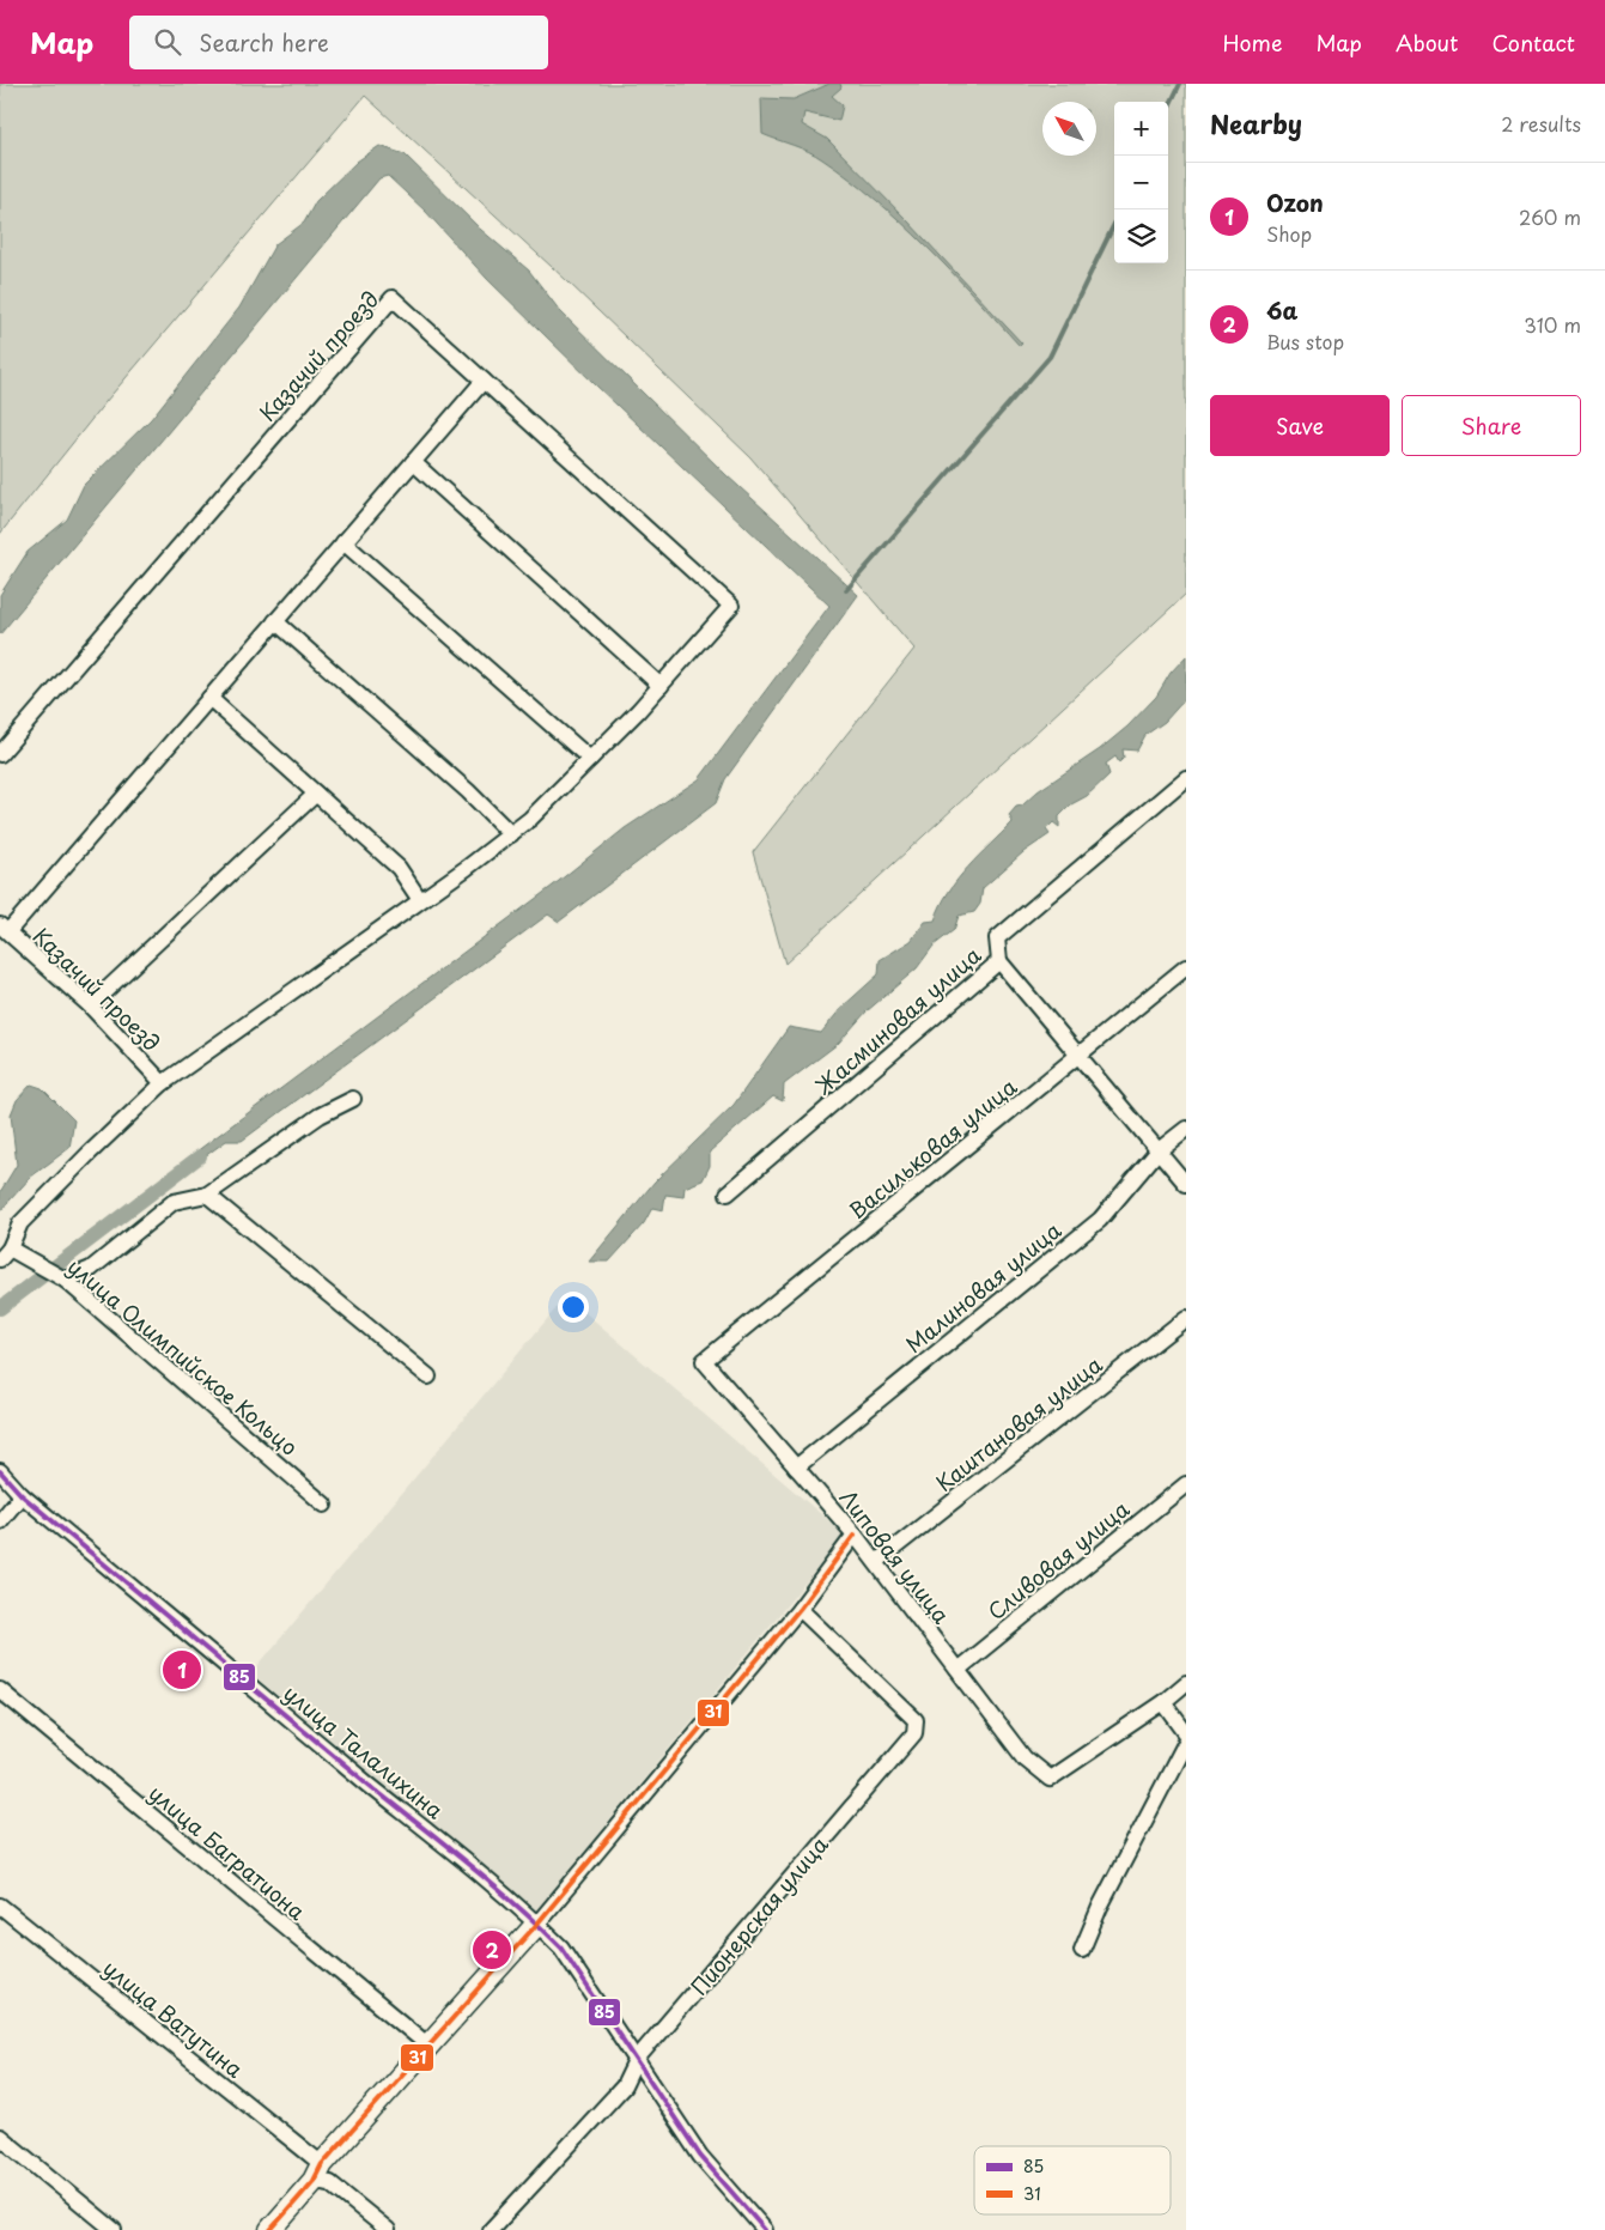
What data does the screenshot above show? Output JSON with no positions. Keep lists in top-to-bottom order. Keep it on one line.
{"streets":{"street":["Казачий проезд","Жасминовая улица","Васильковая улица","Малиновая улица","улица Олимпийское Кольцо","Каштановая улица","Липовая улица","Сливовая улица","улица Талалихина","улица Багратиона","Пионерская улица","улица Ватутина"]},"crossings":[["Васильковая улица","Липовая улица"],["Малиновая улица","Липовая улица"],["Каштановая улица","Липовая улица"],["Липовая улица","Сливовая улица"],["улица Талалихина","Пионерская улица"]],"lines":["transit line 85","transit line 31"],"legend":["85","31"],"north":"top left","page":{"header":"Map","search":"Search here","nav":["Home","Map","About","Contact"],"heading":["Nearby","2 results"],"map_buttons":["+","−"],"list":[{"mark":"1","name":"Ozon","note":"Shop","value":"260 m"},{"mark":"2","name":"6а","note":"Bus stop","value":"310 m"}],"buttons":["Save","Share"],"pins":["1","2"]}}
